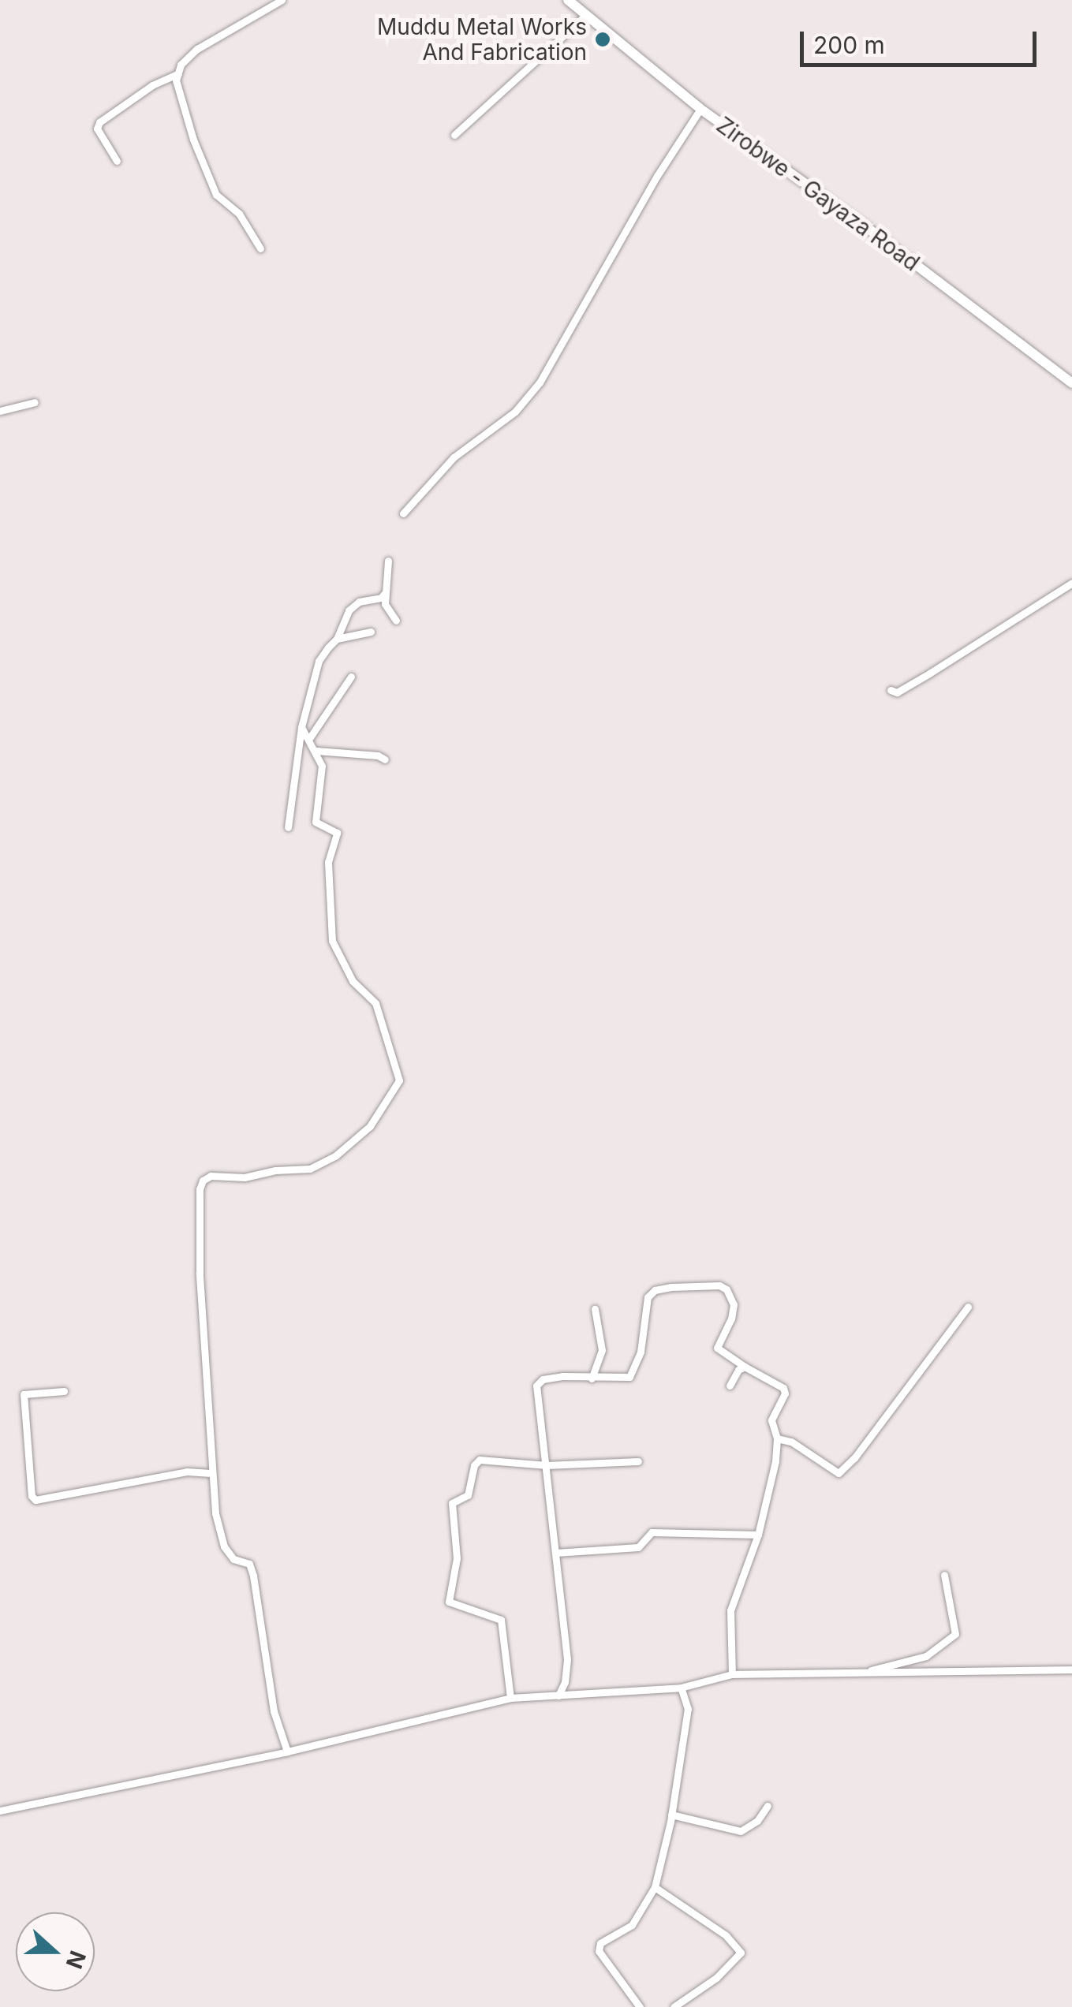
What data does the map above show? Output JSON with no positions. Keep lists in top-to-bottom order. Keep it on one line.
{"streets":{"street":["Zirobwe - Gayaza Road"]},"places":["Muddu Metal Works And Fabrication"],"scale_bar":"200 m","north":"right"}
